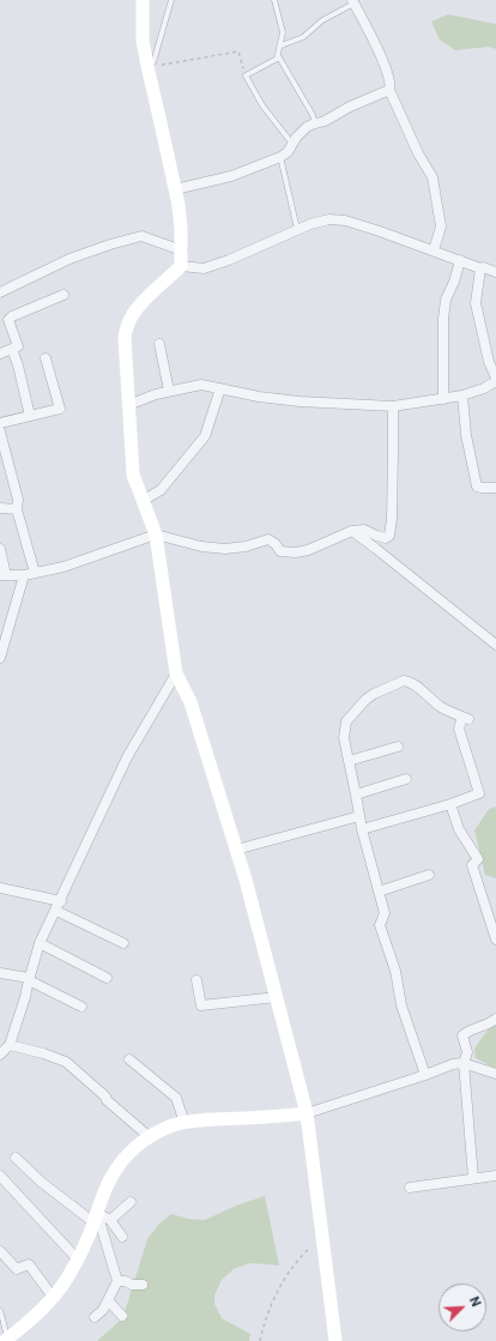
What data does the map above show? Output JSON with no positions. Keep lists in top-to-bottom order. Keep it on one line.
{"north":"top right"}
